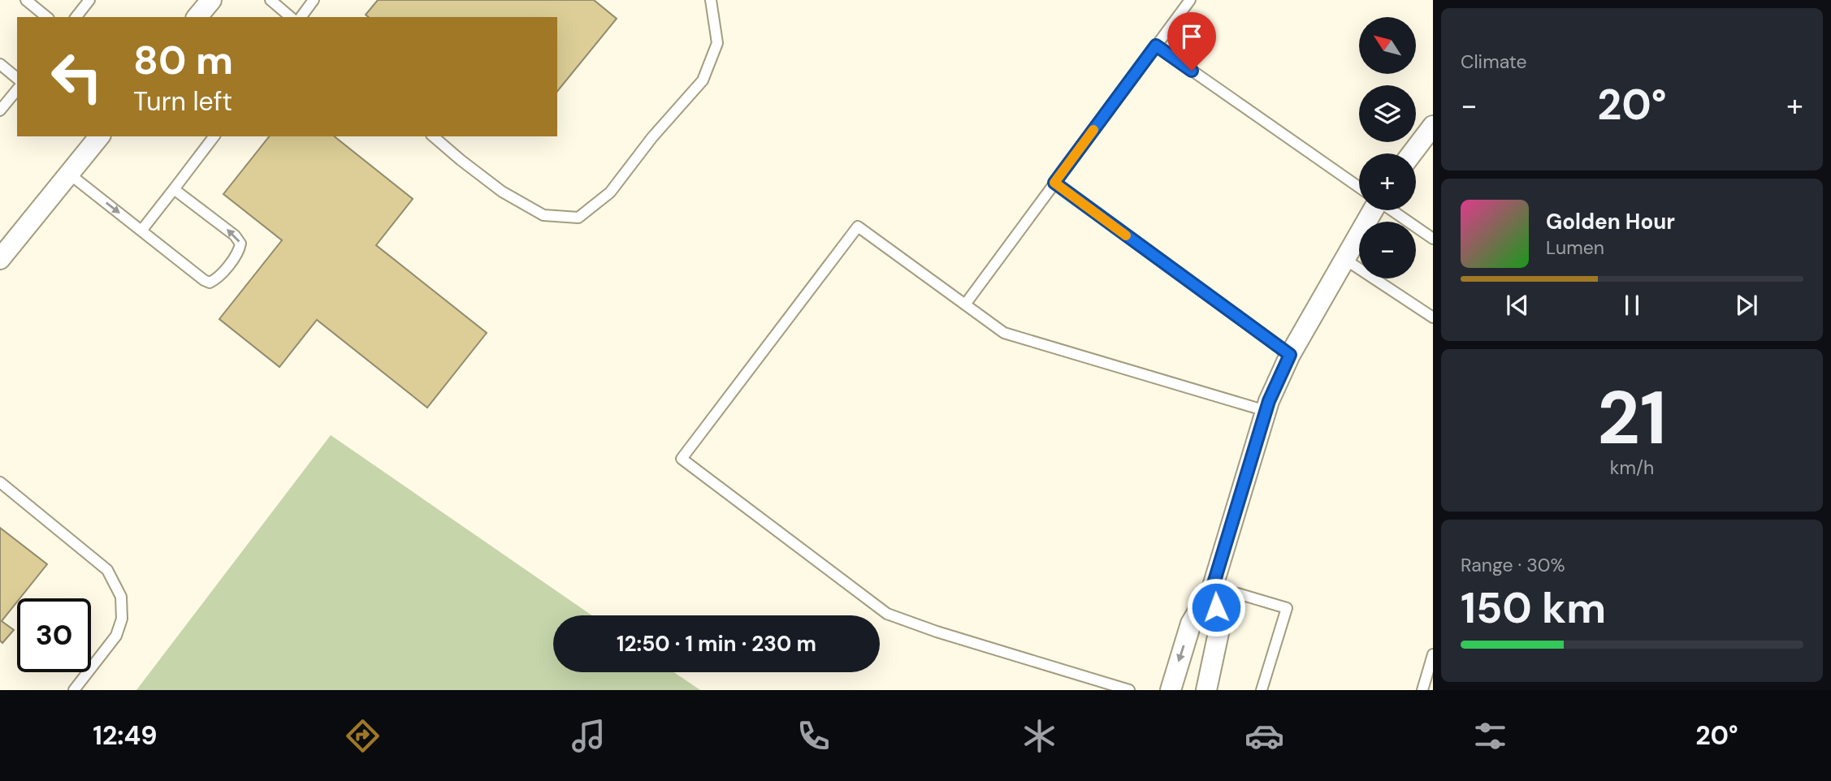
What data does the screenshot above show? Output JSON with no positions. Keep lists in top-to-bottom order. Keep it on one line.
{"north":"top left","page":{"tile":["Climate",["21","km/h"],["Range · 30%","150 km"]],"map_buttons":["+","−"],"turn":["80 m","Turn left"],"heat":["−","20°","+"],"song":["Golden Hour","Lumen"],"limit":"30","trip":"12:50 · 1 min · 230 m","tabs":["12:49","20°"]}}
